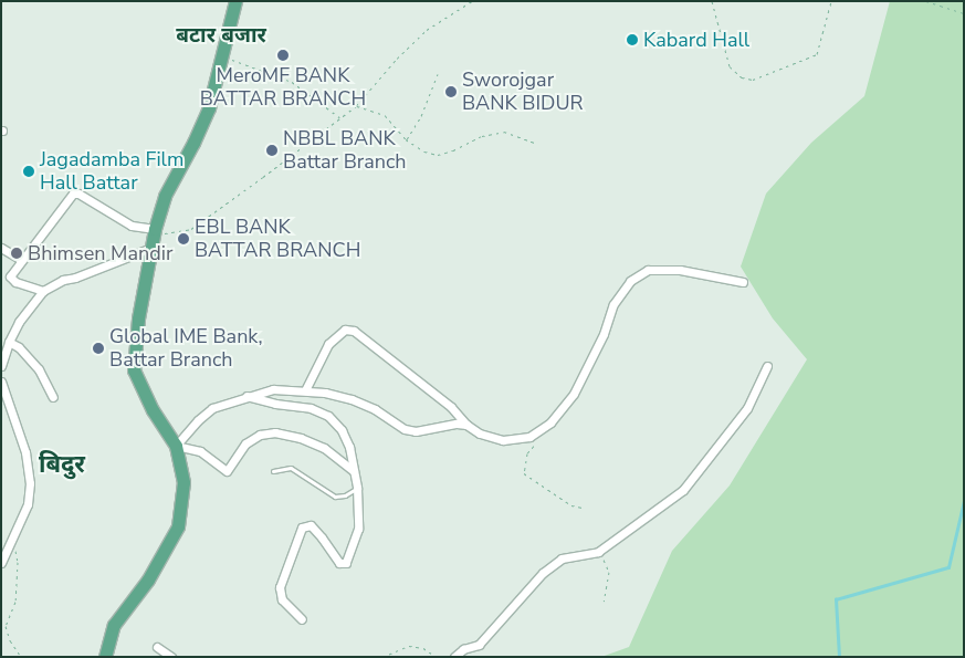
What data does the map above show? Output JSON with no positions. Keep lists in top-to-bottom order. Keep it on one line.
{"districts":["बटार बजार","बिदुर"],"places":["Kabard Hall","MeroMF BANK BATTAR BRANCH","Sworojgar BANK BIDUR","NBBL BANK Battar Branch","Jagadamba Film Hall Battar","EBL BANK BATTAR BRANCH","Bhimsen Mandir","Global IME Bank, Battar Branch"]}
